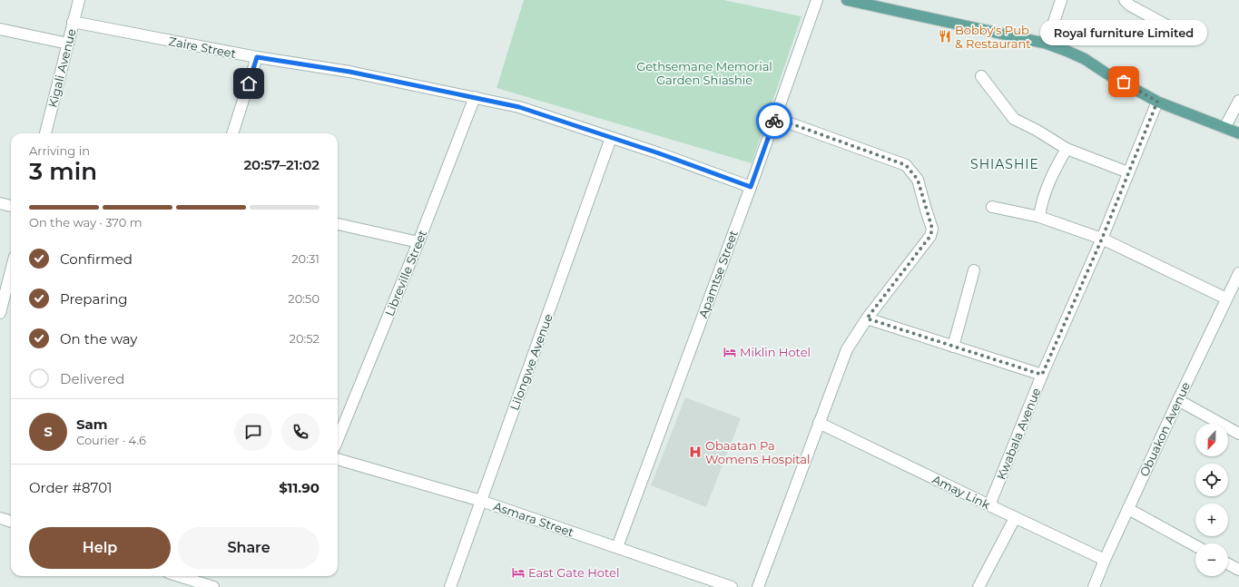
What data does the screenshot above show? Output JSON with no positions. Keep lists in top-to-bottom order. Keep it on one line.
{"streets":{"street":["Zaire Street","Kigali Avenue","Libreville Street","Apamtse Street","Lilongwe Avenue","Obuakon Avenue","Kwabala Avenue","Amay Link","Asmara Street"]},"crossings":[["Zaire Street","Kigali Avenue"],["Zaire Street","Libreville Street"],["Zaire Street","Apamtse Street"],["Zaire Street","Lilongwe Avenue"],["Apamtse Street","Asmara Street"],["Lilongwe Avenue","Asmara Street"],["Obuakon Avenue","Amay Link"],["Kwabala Avenue","Amay Link"]],"districts":["SHIASHIE"],"parks":["Gethsemane Memorial Garden Shiashie"],"places":{"restaurant":["Bobby's Pub & Restaurant"],"other":["Royal furniture Limited"],"hotel":["Miklin Hotel","East Gate Hotel"],"hospital":["Obaatan Pa Womens Hospital"]},"north":"bottom","page":{"bubble":"Royal furniture Limited","heading":["3 min","Arriving in","20:57–21:02"],"panel":["Sam","Courier · 4.6","Order #8701","$11.90"],"bar":"On the way · 370 m","list":[["Confirmed","20:31"],["Preparing","20:50"],["On the way","20:52"],"Delivered"],"round":"S","map_buttons":["+","−"],"buttons":["Help","Share"]}}
